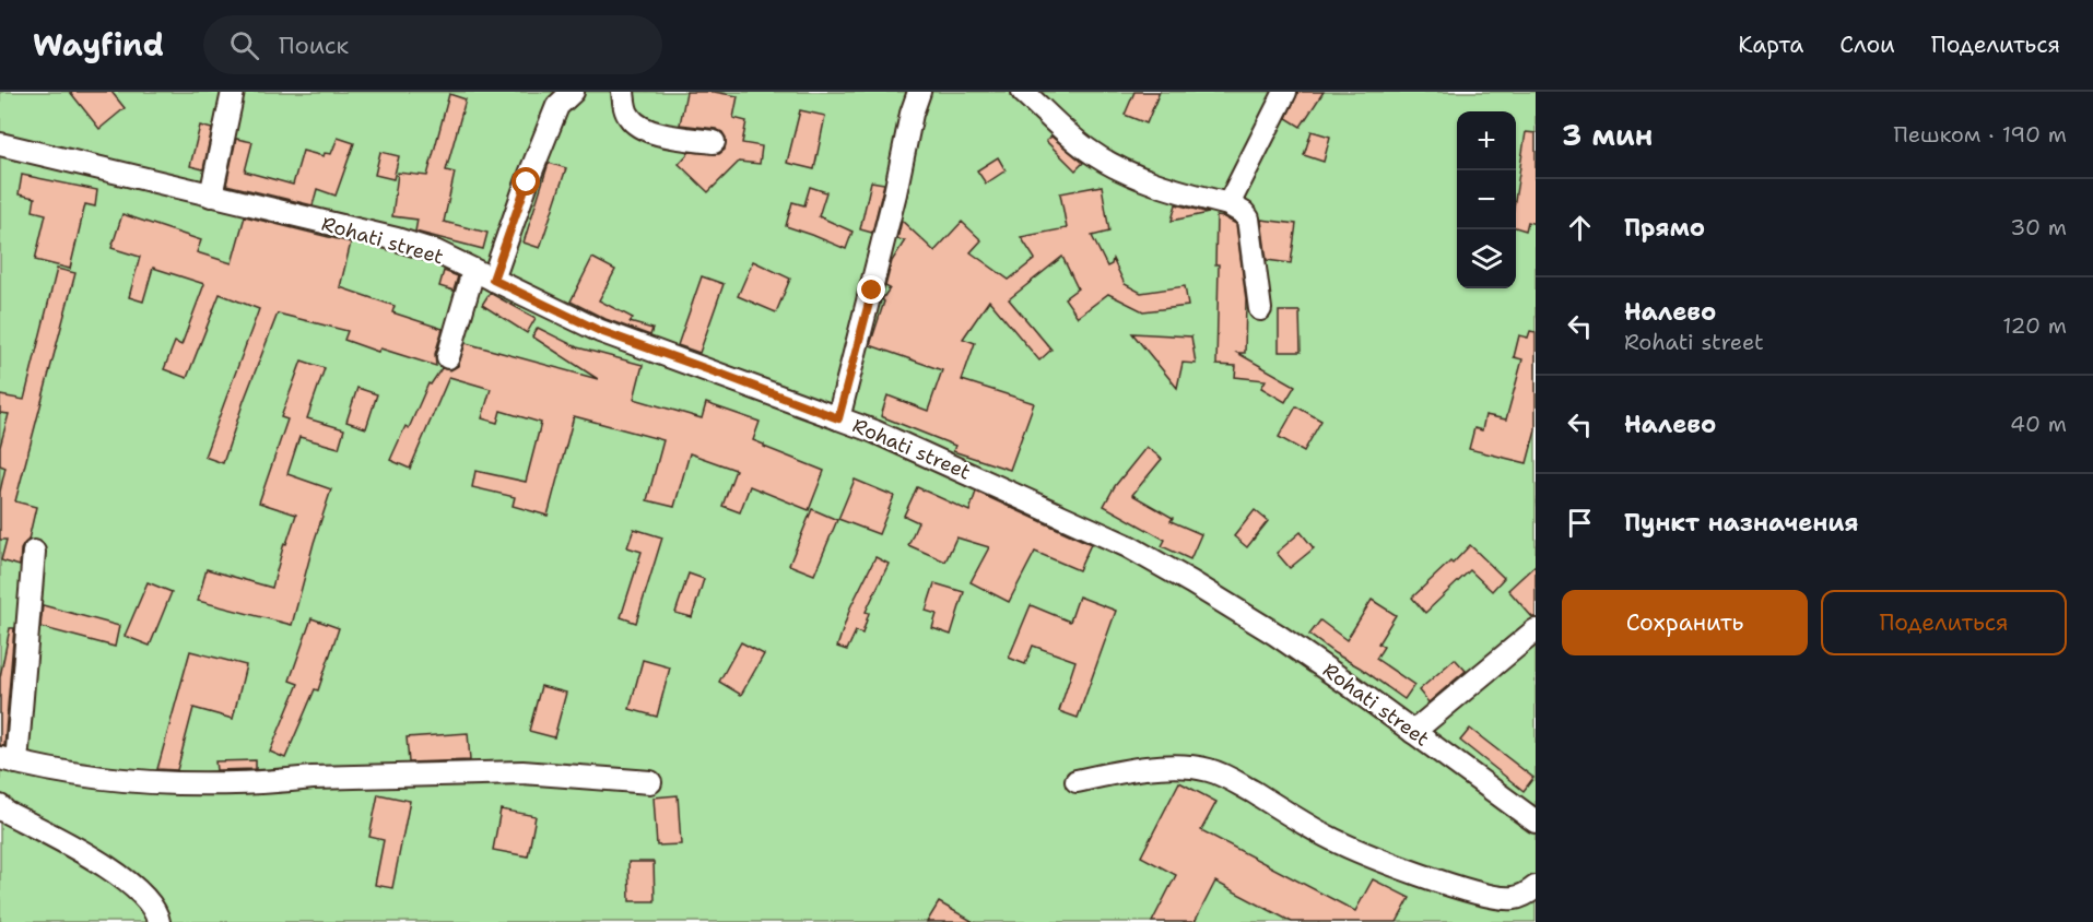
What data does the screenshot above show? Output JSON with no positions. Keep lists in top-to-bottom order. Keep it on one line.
{"streets":{"street":["Rohati street"]},"page":{"header":"Wayfind","search":"Поиск","nav":["Карта","Слои","Поделиться"],"heading":["3 мин","Пешком · 190 m"],"map_buttons":["+","−"],"list":[["Прямо","30 m"],["Налево","Rohati street","120 m"],["Налево","40 m"],"Пункт назначения"],"buttons":["Сохранить","Поделиться"]}}
